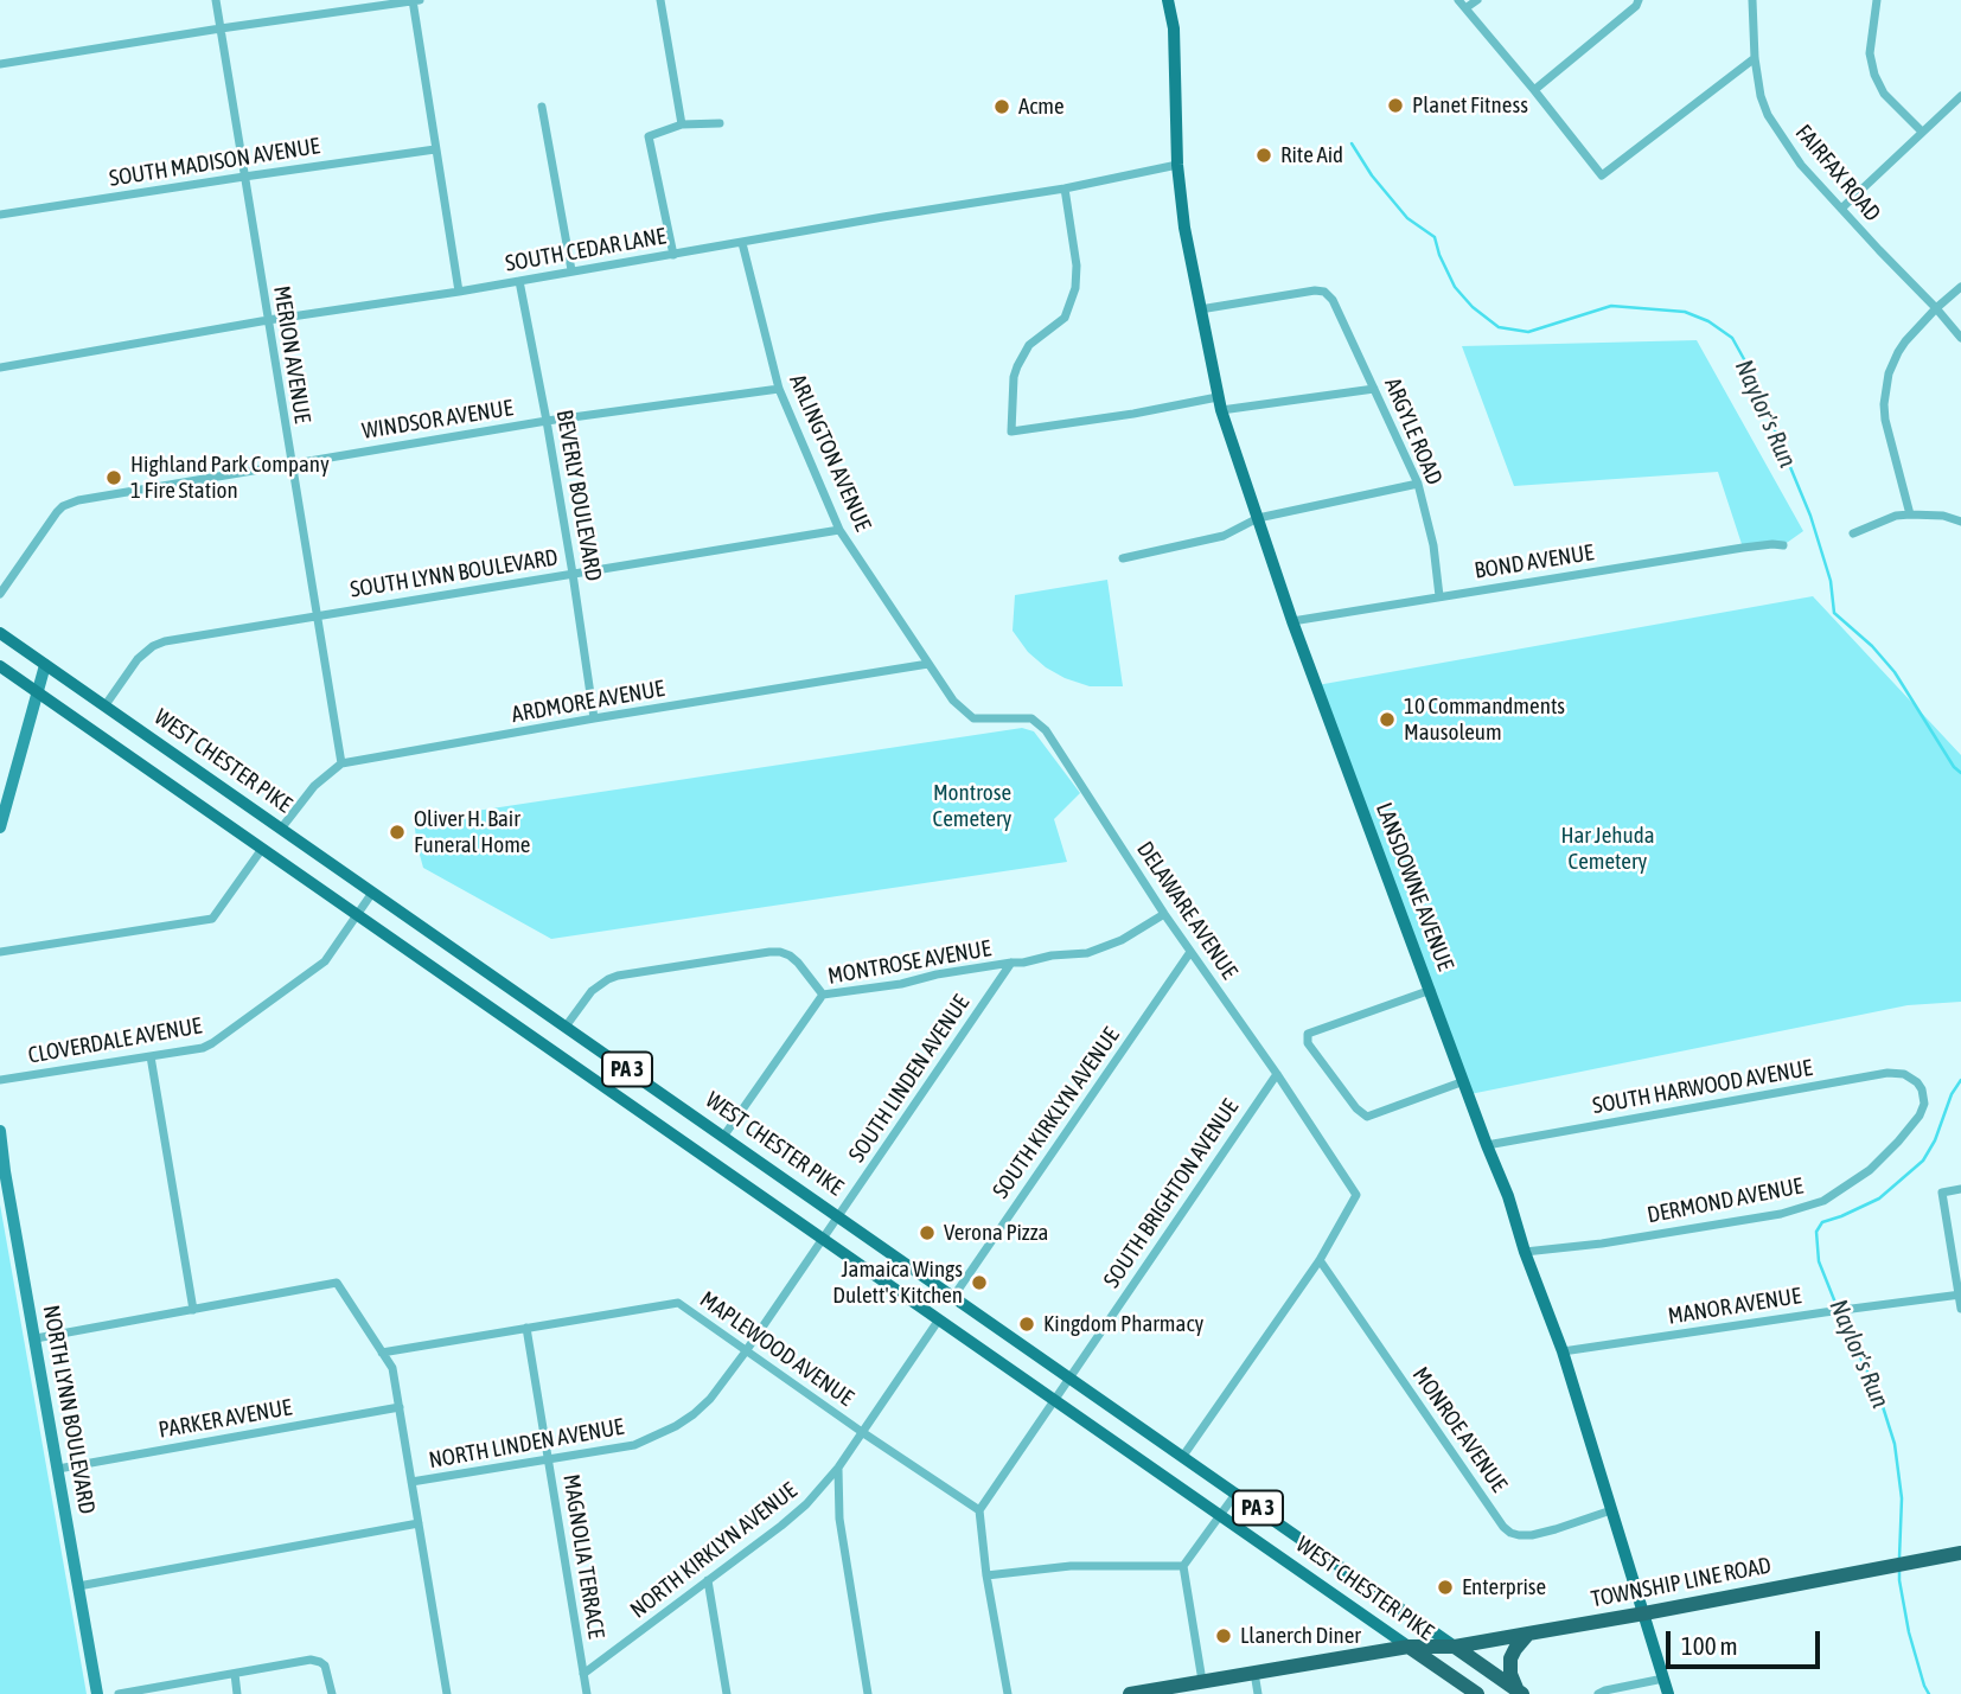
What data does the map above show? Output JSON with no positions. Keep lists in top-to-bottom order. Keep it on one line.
{"streets":{"highway":["WEST CHESTER PIKE","PA 3","TOWNSHIP LINE ROAD"],"main road":["LANSDOWNE AVENUE"],"street":["SOUTH MADISON AVENUE","FAIRFAX ROAD","SOUTH CEDAR LANE","MERION AVENUE","WINDSOR AVENUE","ARGYLE ROAD","ARLINGTON AVENUE","BEVERLY BOULEVARD","BOND AVENUE","SOUTH LYNN BOULEVARD","ARDMORE AVENUE","DELAWARE AVENUE","MONTROSE AVENUE","CLOVERDALE AVENUE","SOUTH LINDEN AVENUE","SOUTH HARWOOD AVENUE","SOUTH KIRKLYN AVENUE","SOUTH BRIGHTON AVENUE","DERMOND AVENUE","MANOR AVENUE","MAPLEWOOD AVENUE","NORTH LYNN BOULEVARD","PARKER AVENUE","MONROE AVENUE","NORTH LINDEN AVENUE","NORTH KIRKLYN AVENUE","MAGNOLIA TERRACE"]},"crossings":[["SOUTH MADISON AVENUE","MERION AVENUE"],["SOUTH CEDAR LANE","MERION AVENUE"],["SOUTH CEDAR LANE","ARLINGTON AVENUE"],["SOUTH CEDAR LANE","BEVERLY BOULEVARD"],["SOUTH CEDAR LANE","LANSDOWNE AVENUE"],["MERION AVENUE","WINDSOR AVENUE"],["MERION AVENUE","SOUTH LYNN BOULEVARD"],["MERION AVENUE","ARDMORE AVENUE"],["WINDSOR AVENUE","ARLINGTON AVENUE"],["WINDSOR AVENUE","BEVERLY BOULEVARD"],["ARGYLE ROAD","BOND AVENUE"],["ARGYLE ROAD","LANSDOWNE AVENUE"],["ARLINGTON AVENUE","SOUTH LYNN BOULEVARD"],["ARLINGTON AVENUE","ARDMORE AVENUE"],["ARLINGTON AVENUE","DELAWARE AVENUE"],["BEVERLY BOULEVARD","SOUTH LYNN BOULEVARD"],["BEVERLY BOULEVARD","ARDMORE AVENUE"],["BOND AVENUE","LANSDOWNE AVENUE"],["SOUTH LYNN BOULEVARD","WEST CHESTER PIKE"],["WEST CHESTER PIKE","MONTROSE AVENUE"],["WEST CHESTER PIKE","CLOVERDALE AVENUE"],["WEST CHESTER PIKE","SOUTH LINDEN AVENUE"],["WEST CHESTER PIKE","SOUTH KIRKLYN AVENUE"],["WEST CHESTER PIKE","SOUTH BRIGHTON AVENUE"],["WEST CHESTER PIKE","NORTH LINDEN AVENUE"],["WEST CHESTER PIKE","NORTH KIRKLYN AVENUE"],["WEST CHESTER PIKE","TOWNSHIP LINE ROAD"],["LANSDOWNE AVENUE","SOUTH HARWOOD AVENUE"],["LANSDOWNE AVENUE","DERMOND AVENUE"],["LANSDOWNE AVENUE","MANOR AVENUE"],["LANSDOWNE AVENUE","MONROE AVENUE"],["LANSDOWNE AVENUE","TOWNSHIP LINE ROAD"],["DELAWARE AVENUE","MONTROSE AVENUE"],["DELAWARE AVENUE","SOUTH KIRKLYN AVENUE"],["DELAWARE AVENUE","SOUTH BRIGHTON AVENUE"],["DELAWARE AVENUE","MONROE AVENUE"],["MONTROSE AVENUE","SOUTH LINDEN AVENUE"],["SOUTH LINDEN AVENUE","NORTH LINDEN AVENUE"],["SOUTH HARWOOD AVENUE","DERMOND AVENUE"],["SOUTH BRIGHTON AVENUE","MAPLEWOOD AVENUE"],["MAPLEWOOD AVENUE","NORTH LINDEN AVENUE"],["MAPLEWOOD AVENUE","NORTH KIRKLYN AVENUE"],["MAPLEWOOD AVENUE","MAGNOLIA TERRACE"],["NORTH LYNN BOULEVARD","PARKER AVENUE"],["NORTH LINDEN AVENUE","MAGNOLIA TERRACE"],["NORTH KIRKLYN AVENUE","MAGNOLIA TERRACE"]],"water":["Naylor's Run"],"parks":["Montrose Cemetery","Har Jehuda Cemetery"],"places":["Planet Fitness","Acme","Rite Aid","Highland Park Company 1 Fire Station","10 Commandments Mausoleum","Oliver H. Bair Funeral Home","Verona Pizza","Jamaica Wings Dulett's Kitchen","Kingdom Pharmacy","Enterprise","Llanerch Diner"],"scale_bar":"100 m"}
